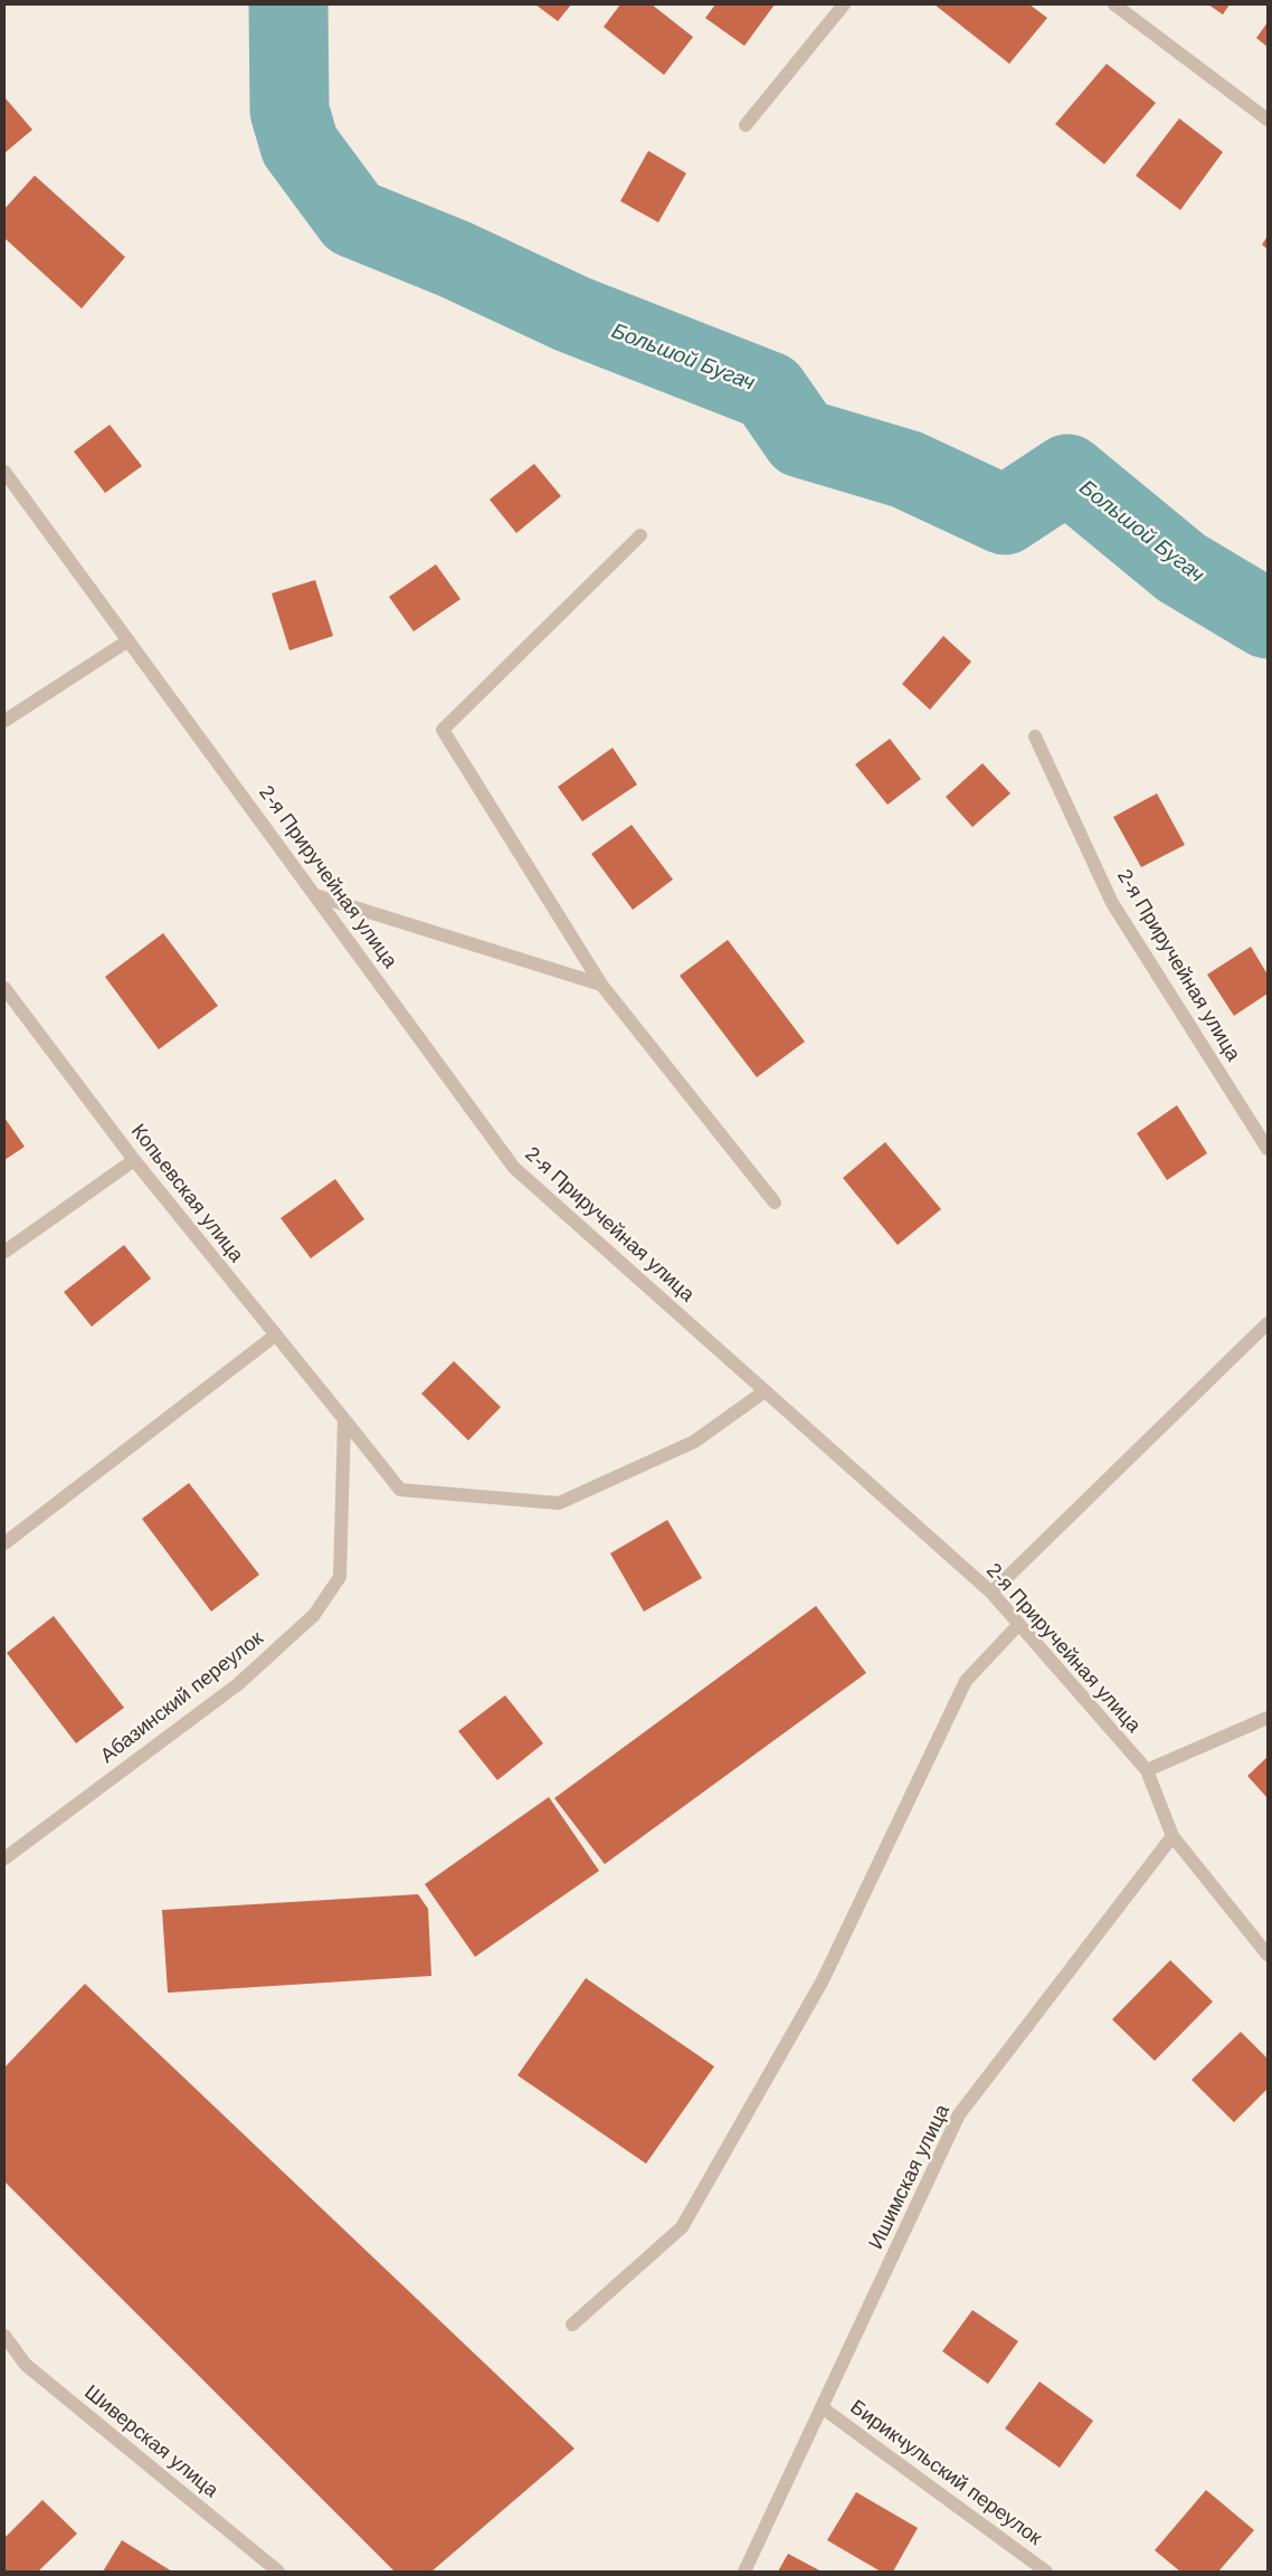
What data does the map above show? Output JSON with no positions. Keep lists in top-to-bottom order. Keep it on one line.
{"streets":{"street":["2-я Приручейная улица","Копьевская улица","Абазинский переулок","Ишимская улица","Шиверская улица","Бирикчульский переулок"]},"crossings":[["2-я Приручейная улица","Ишимская улица"],["Копьевская улица","Абазинский переулок"],["Ишимская улица","Бирикчульский переулок"]],"water":["Большой Бугач"]}
